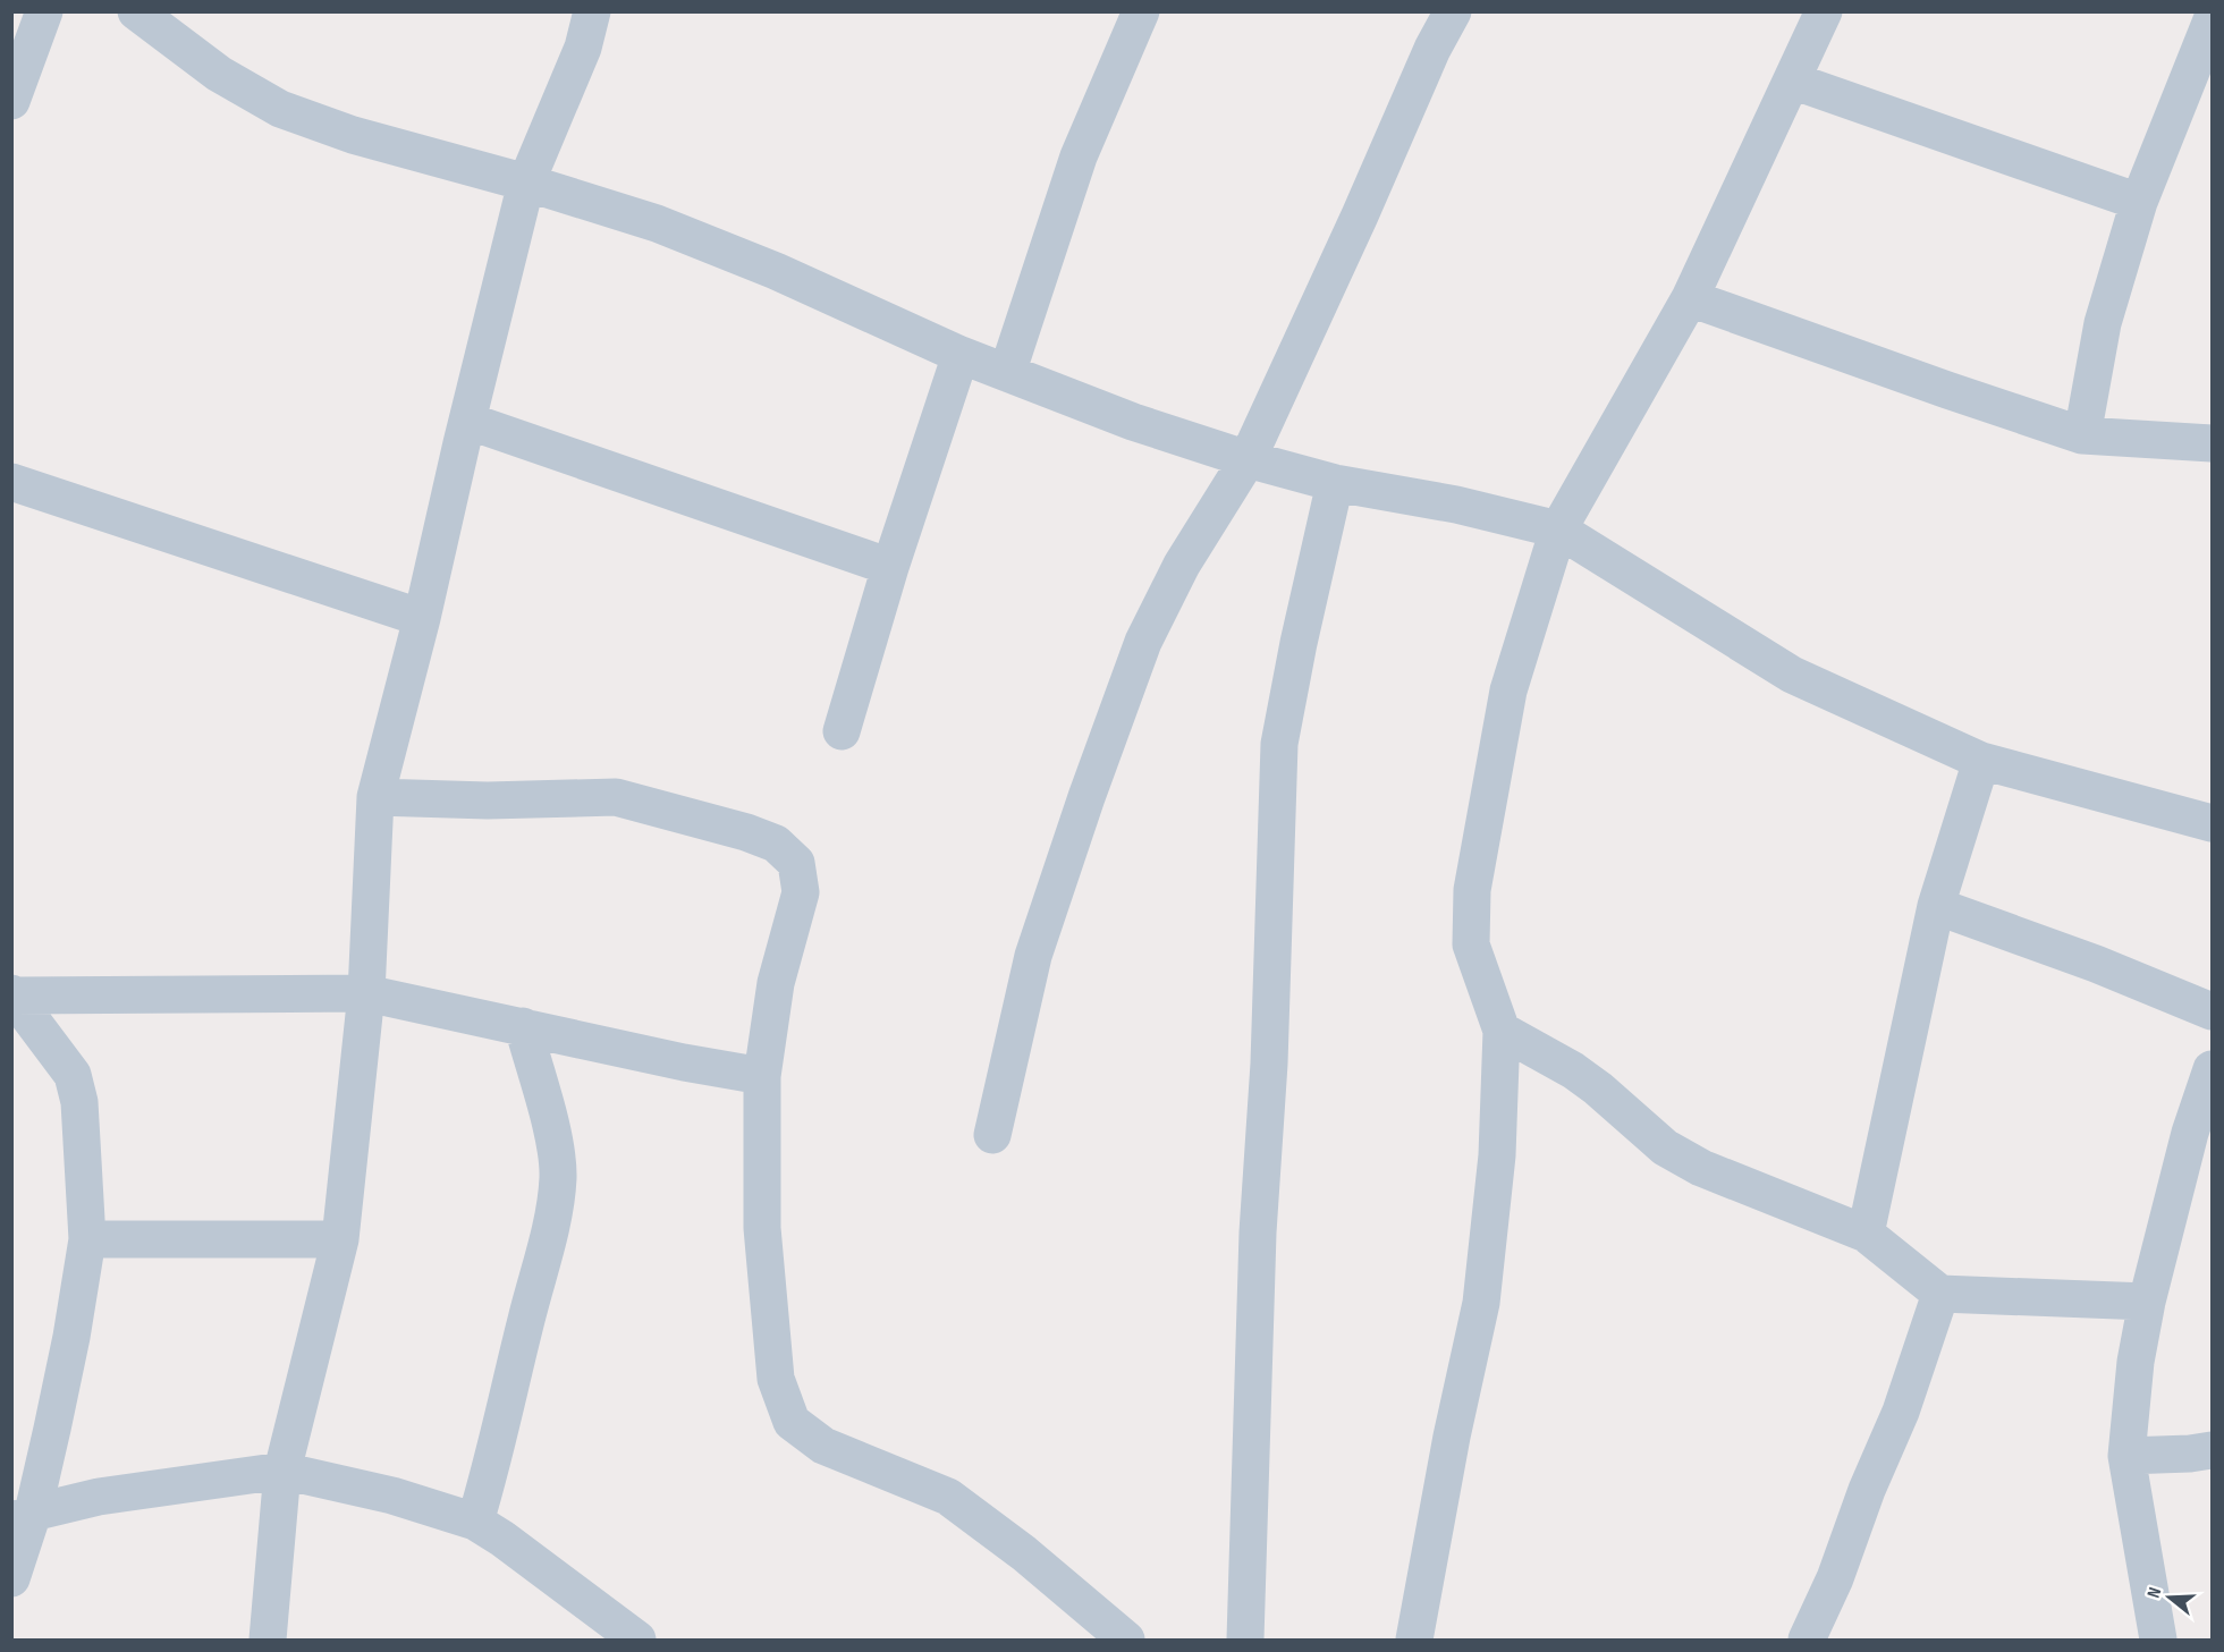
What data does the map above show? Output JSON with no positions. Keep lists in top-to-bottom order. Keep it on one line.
{"north":"left"}
